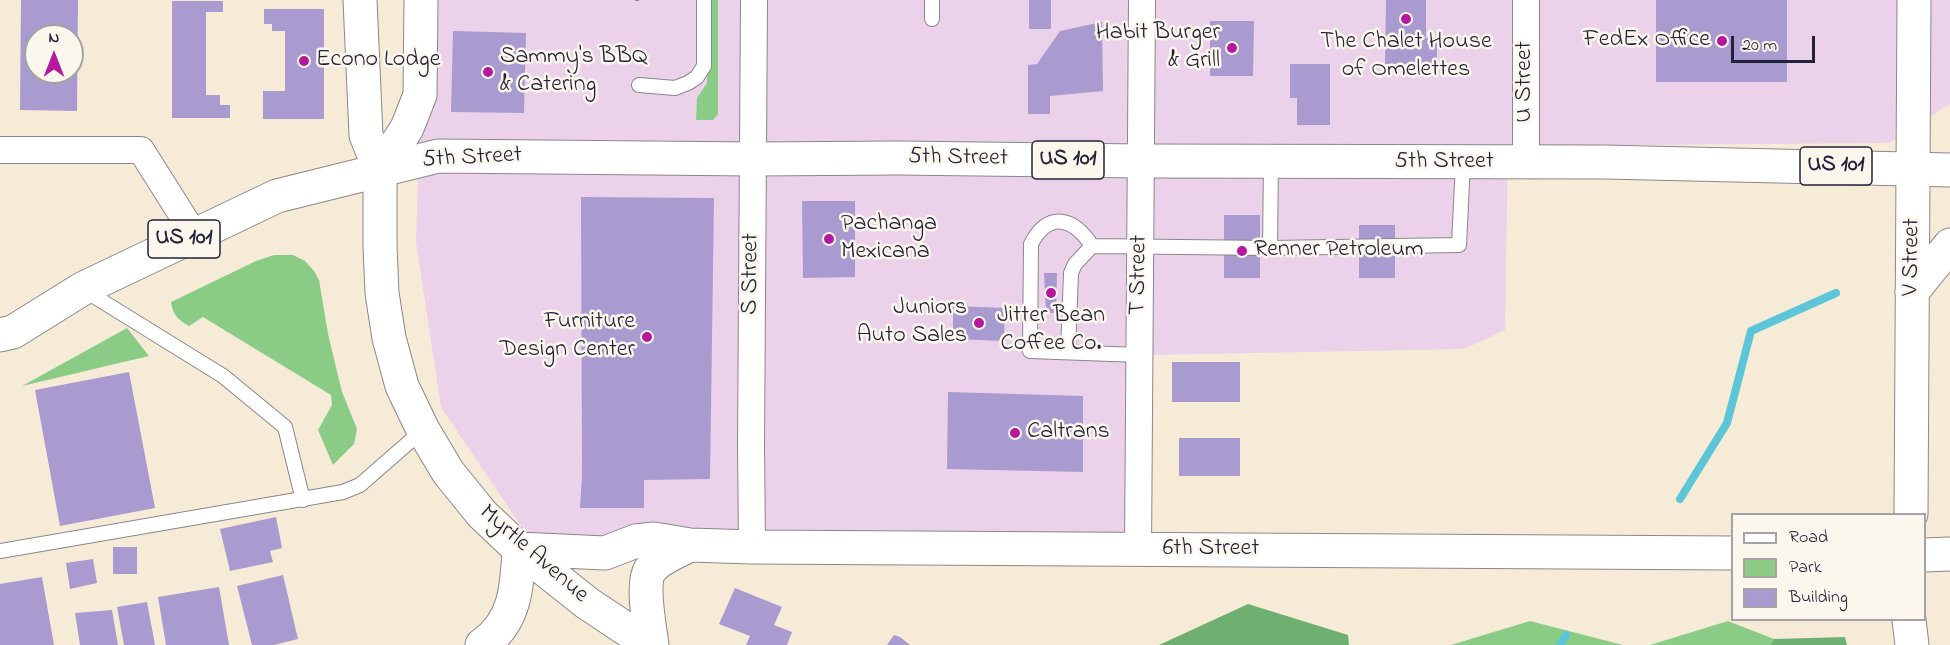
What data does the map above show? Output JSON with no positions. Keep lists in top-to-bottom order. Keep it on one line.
{"streets":{"main road":["5th Street","US 101","V Street","6th Street","Myrtle Avenue"],"street":["U Street","S Street","T Street"]},"crossings":[["U Street","5th Street"],["5th Street","US 101"],["5th Street","V Street"],["5th Street","S Street"],["5th Street","T Street"],["5th Street","Myrtle Avenue"],["US 101","V Street"],["S Street","6th Street"],["T Street","6th Street"],["6th Street","Myrtle Avenue"]],"places":["The Chalet House of Omelettes","FedEx Office","Habit Burger & Grill","Econo Lodge","Sammy's BBQ & Catering","Pachanga Mexicana","Renner Petroleum","Jitter Bean Coffee Co.","Juniors Auto Sales","Furniture Design Center","Caltrans"],"legend":["Road","Park","Building"],"scale_bar":"20 m","north":"top"}
